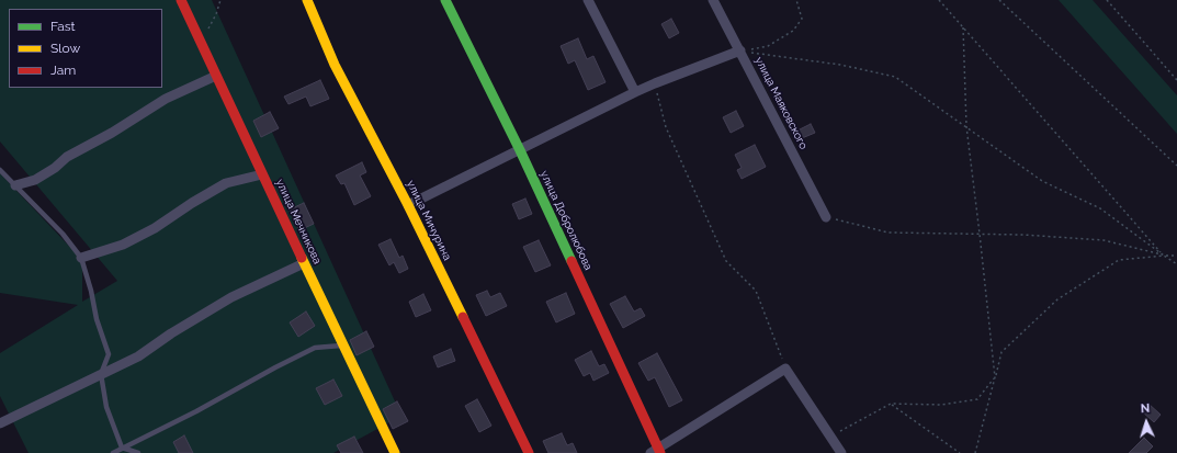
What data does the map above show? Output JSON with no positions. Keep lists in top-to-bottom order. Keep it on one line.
{"streets":{"street":["улица Маяковского","улица Мичурина","улица Добролюбова","улица Мечникова"]},"legend":["Fast","Slow","Jam"],"north":"top"}
